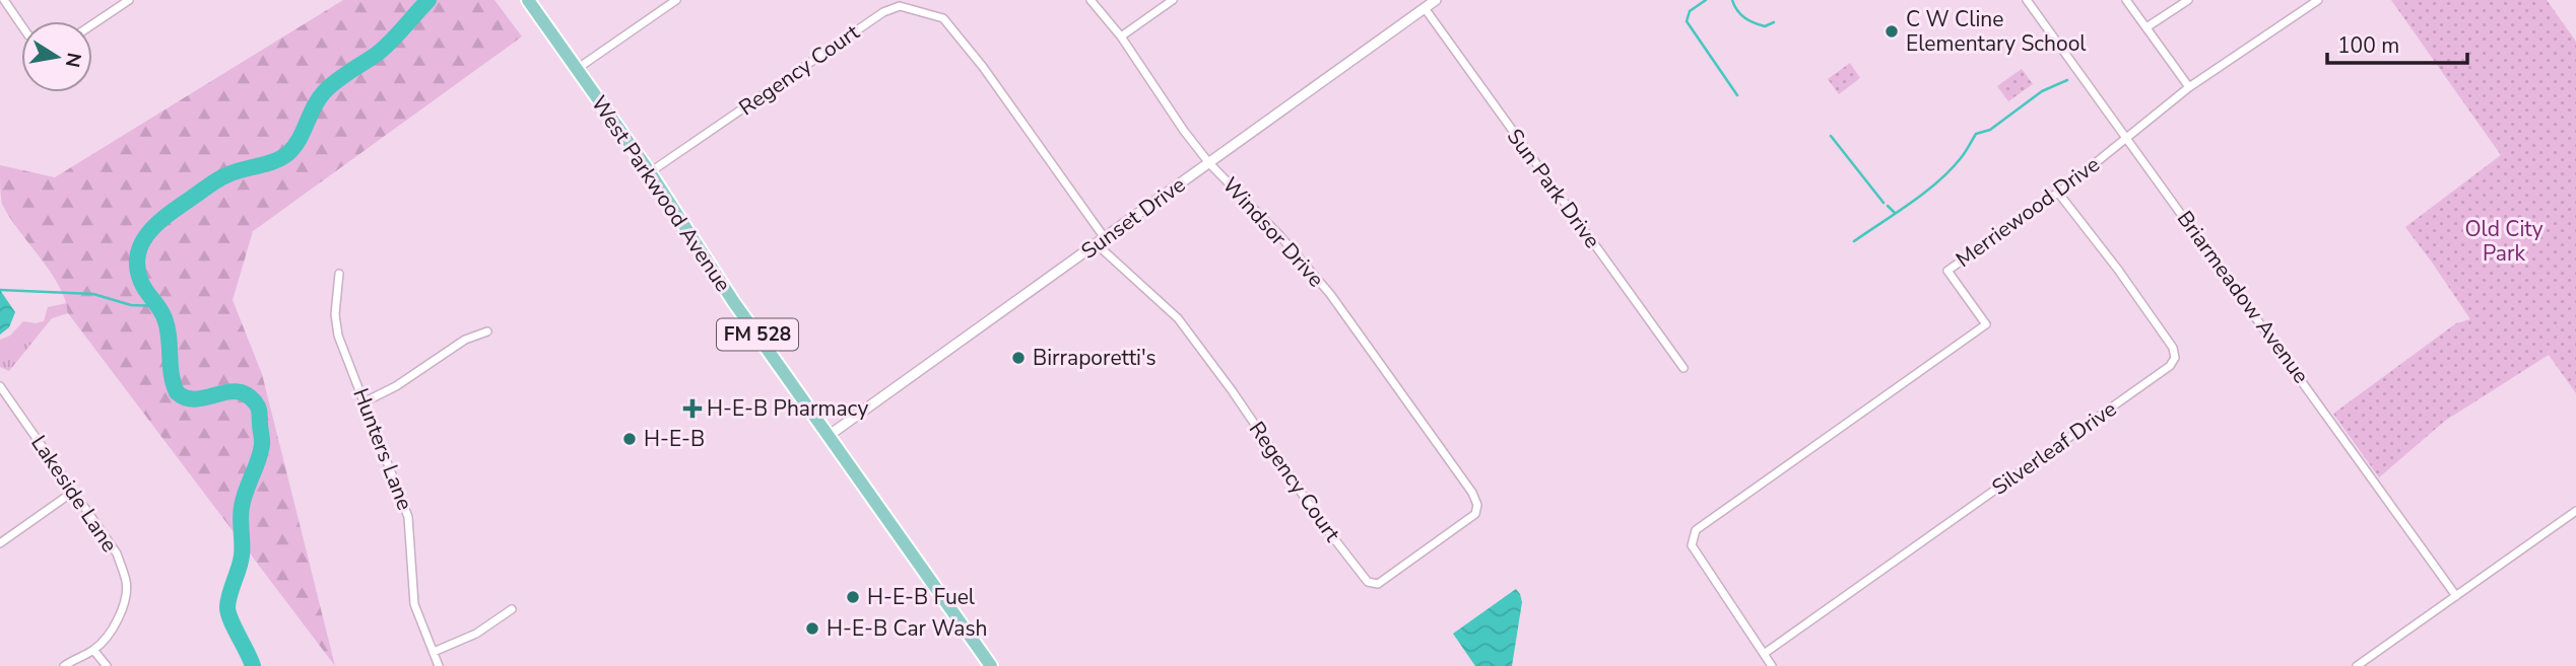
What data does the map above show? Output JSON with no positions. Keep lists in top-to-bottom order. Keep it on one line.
{"streets":{"main road":["West Parkwood Avenue","FM 528"],"street":["Regency Court","Sun Park Drive","Merriewood Drive","Sunset Drive","Windsor Drive","Briarmeadow Avenue","Silverleaf Drive","Hunters Lane","Lakeside Lane"]},"crossings":[["Regency Court","West Parkwood Avenue"],["Regency Court","Sunset Drive"],["Regency Court","Windsor Drive"],["Sun Park Drive","Sunset Drive"],["West Parkwood Avenue","Sunset Drive"],["Merriewood Drive","Briarmeadow Avenue"],["Merriewood Drive","Silverleaf Drive"],["Sunset Drive","Windsor Drive"]],"parks":["Old City Park"],"places":{"other":["C W Cline Elementary School","Birraporetti's","H-E-B","H-E-B Fuel","H-E-B Car Wash"],"health":["H-E-B Pharmacy"]},"scale_bar":"100 m","north":"right"}
